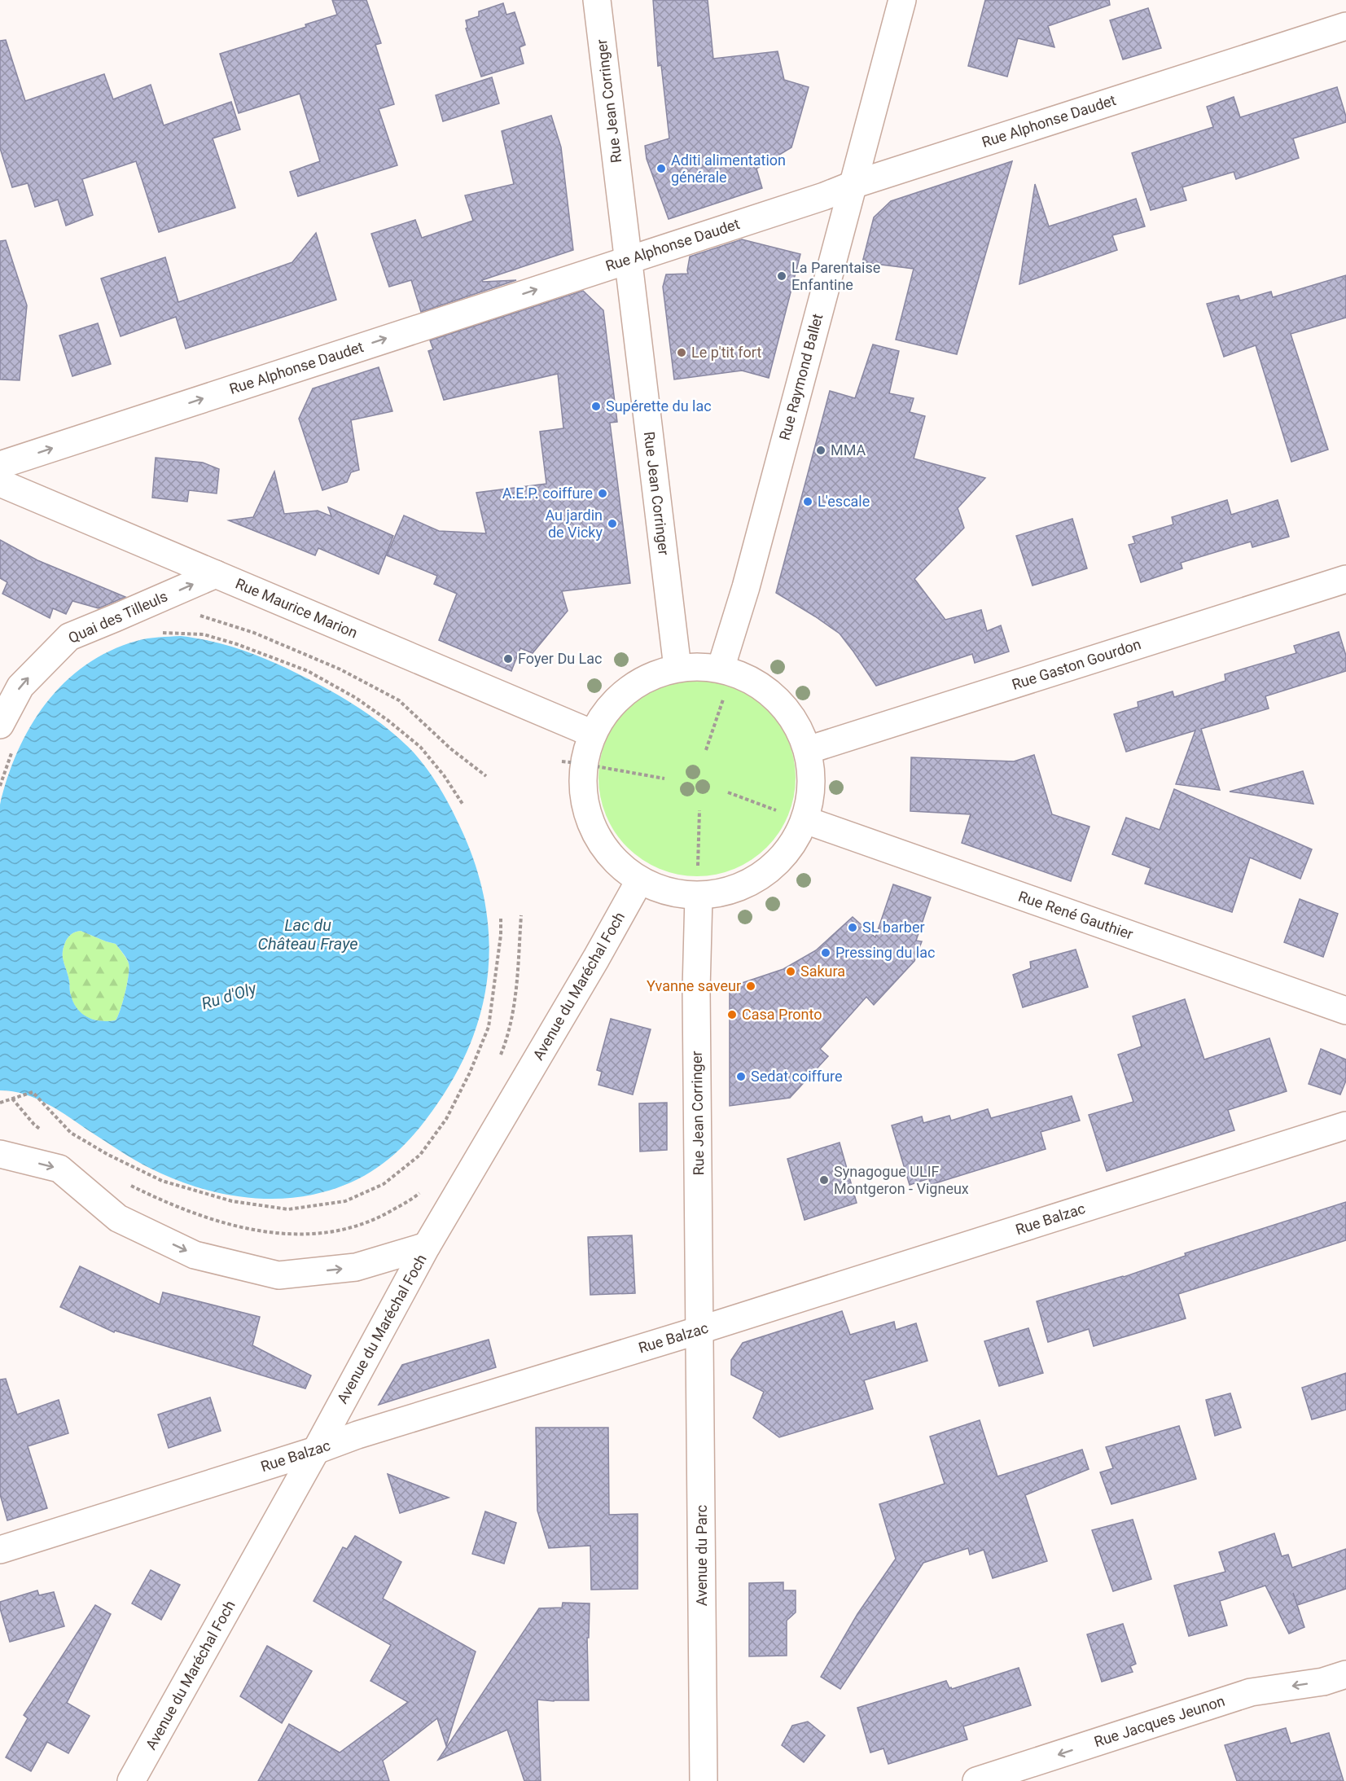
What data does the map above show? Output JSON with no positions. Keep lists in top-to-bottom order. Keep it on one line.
{"streets":{"street":["Rue Jean Corringer","Rue Alphonse Daudet","Rue Raymond Ballet","Rue Maurice Marion","Quai des Tilleuls","Rue Gaston Gourdon","Rue René Gauthier","Avenue du Maréchal Foch","Rue Balzac","Avenue du Parc","Rue Jacques Jeunon"]},"crossings":[["Rue Jean Corringer","Rue Alphonse Daudet"],["Rue Jean Corringer","Rue Balzac"],["Rue Jean Corringer","Avenue du Parc"],["Rue Alphonse Daudet","Rue Raymond Ballet"],["Rue Maurice Marion","Quai des Tilleuls"],["Avenue du Maréchal Foch","Rue Balzac"],["Rue Balzac","Avenue du Parc"]],"one_way":["Rue Alphonse Daudet","Quai des Tilleuls","Rue Jacques Jeunon"],"water":["Lac du Château Fraye","Ru d'Oly"],"places":["Aditi alimentation générale","La Parentaise Enfantine","Le p'tit fort","Supérette du lac","MMA","A.E.P. coiffure","L'escale","Au jardin de Vicky","Foyer Du Lac","SL barber","Pressing du lac","Sakura","Yvanne saveur","Casa Pronto","Sedat coiffure","Synagogue ULIF Montgeron - Vigneux"]}
